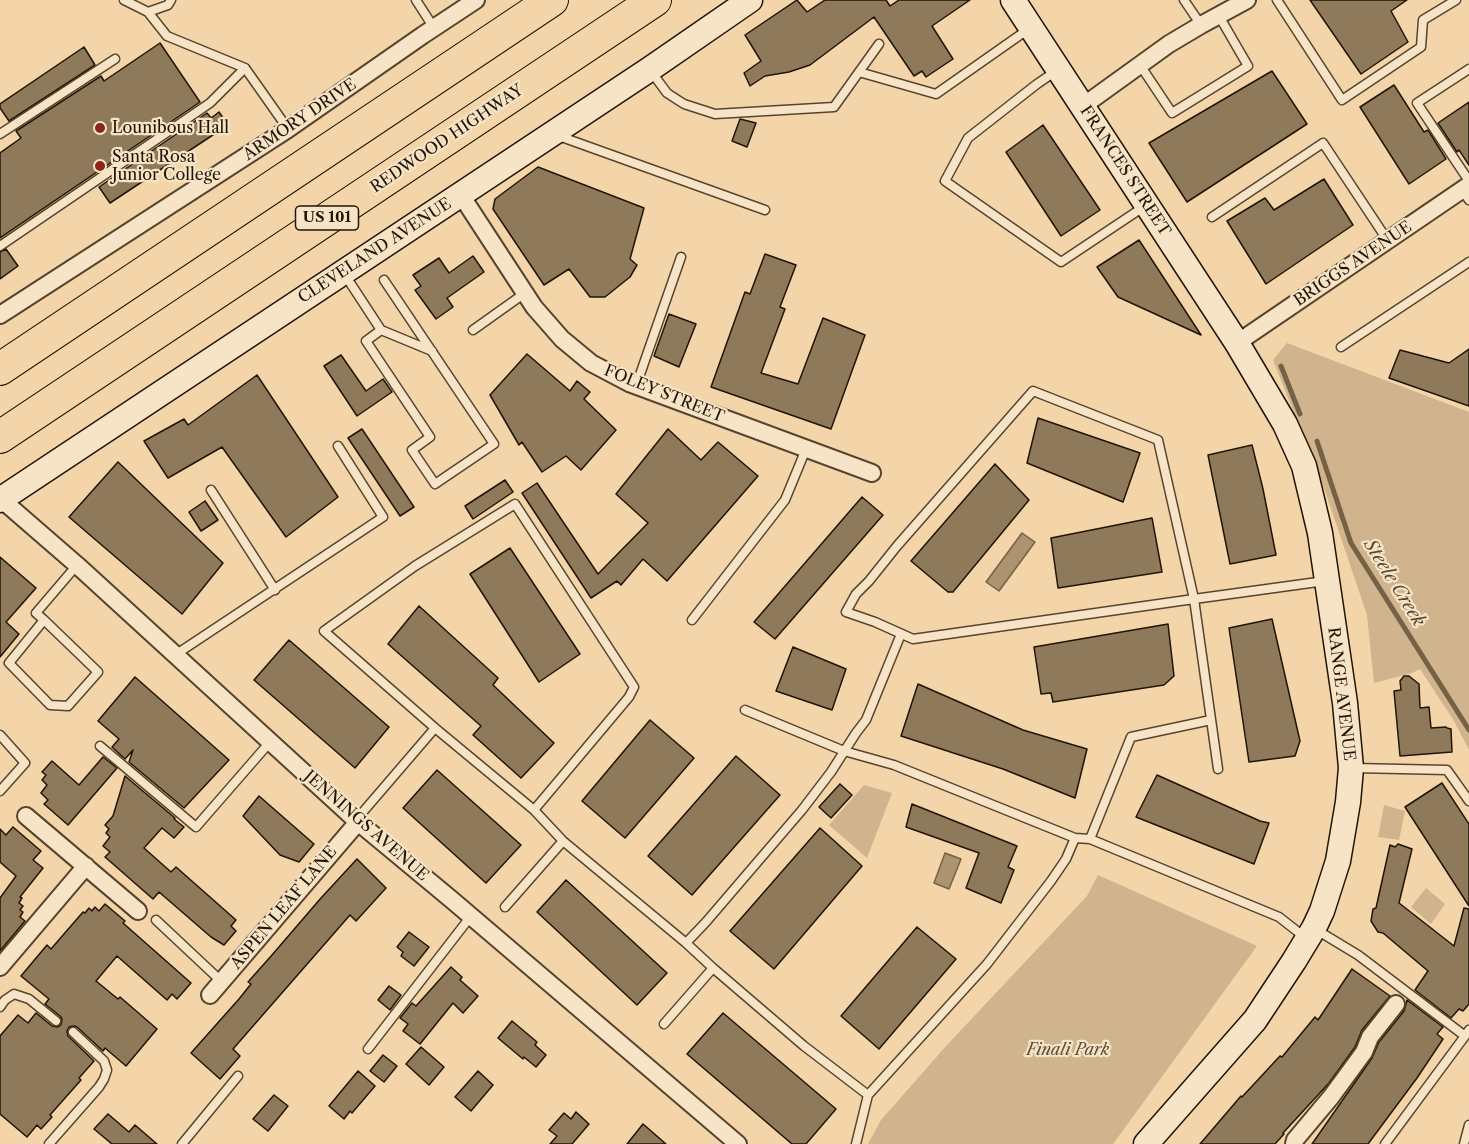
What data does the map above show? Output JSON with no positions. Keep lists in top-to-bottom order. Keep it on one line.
{"streets":{"highway":["REDWOOD HIGHWAY","US 101"],"street":["ARMORY DRIVE","FRANCES STREET","CLEVELAND AVENUE","BRIGGS AVENUE","FOLEY STREET","RANGE AVENUE","JENNINGS AVENUE","ASPEN LEAF LANE"]},"crossings":[["FRANCES STREET","BRIGGS AVENUE"],["FRANCES STREET","RANGE AVENUE"],["CLEVELAND AVENUE","FOLEY STREET"],["CLEVELAND AVENUE","JENNINGS AVENUE"],["BRIGGS AVENUE","RANGE AVENUE"],["JENNINGS AVENUE","ASPEN LEAF LANE"]],"water":["Steele Creek"],"parks":["Finali Park"],"places":["Lounibous Hall","Santa Rosa Junior College"]}
